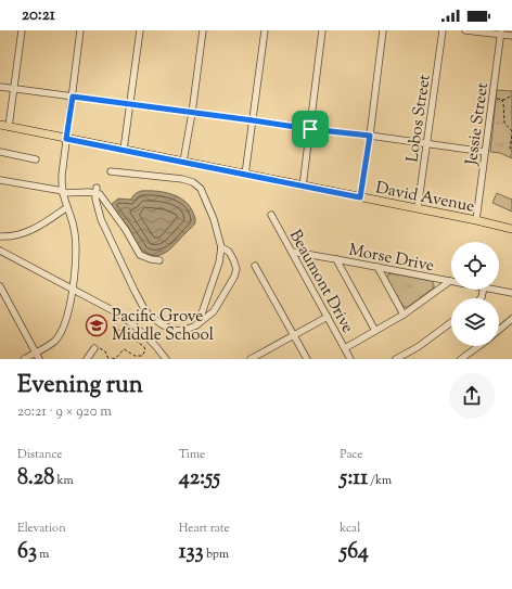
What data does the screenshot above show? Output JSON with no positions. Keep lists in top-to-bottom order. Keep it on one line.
{"streets":{"main road":["David Avenue"],"street":["Lobos Street","Jessie Street","Morse Drive","Beaumont Drive"]},"crossings":[["Lobos Street","David Avenue"],["Jessie Street","David Avenue"],["Morse Drive","Beaumont Drive"]],"places":{"school or university":["Pacific Grove Middle School"]},"page":{"status":"20:21","heading":["Evening run","20:21 · 9 × 920 m"],"stats":[["Distance","8.28 km"],["Time","42:55"],["Pace","5:11 /km"],["Elevation","63 m"],["Heart rate","133 bpm"],["kcal","564"]]}}
